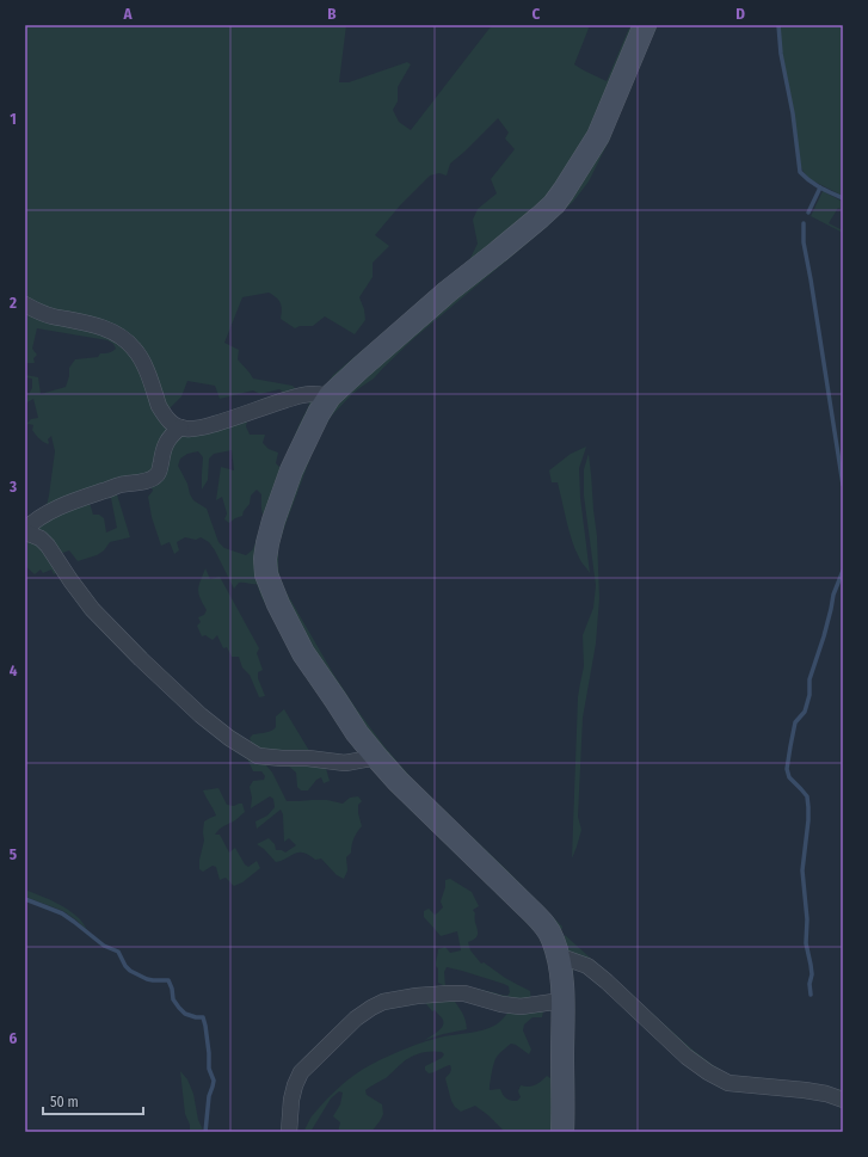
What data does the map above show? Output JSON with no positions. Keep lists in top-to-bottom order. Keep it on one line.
{"scale_bar":"50 m","grid":{"columns":["A","B","C","D"],"rows":["1","2","3","4","5","6"]}}
